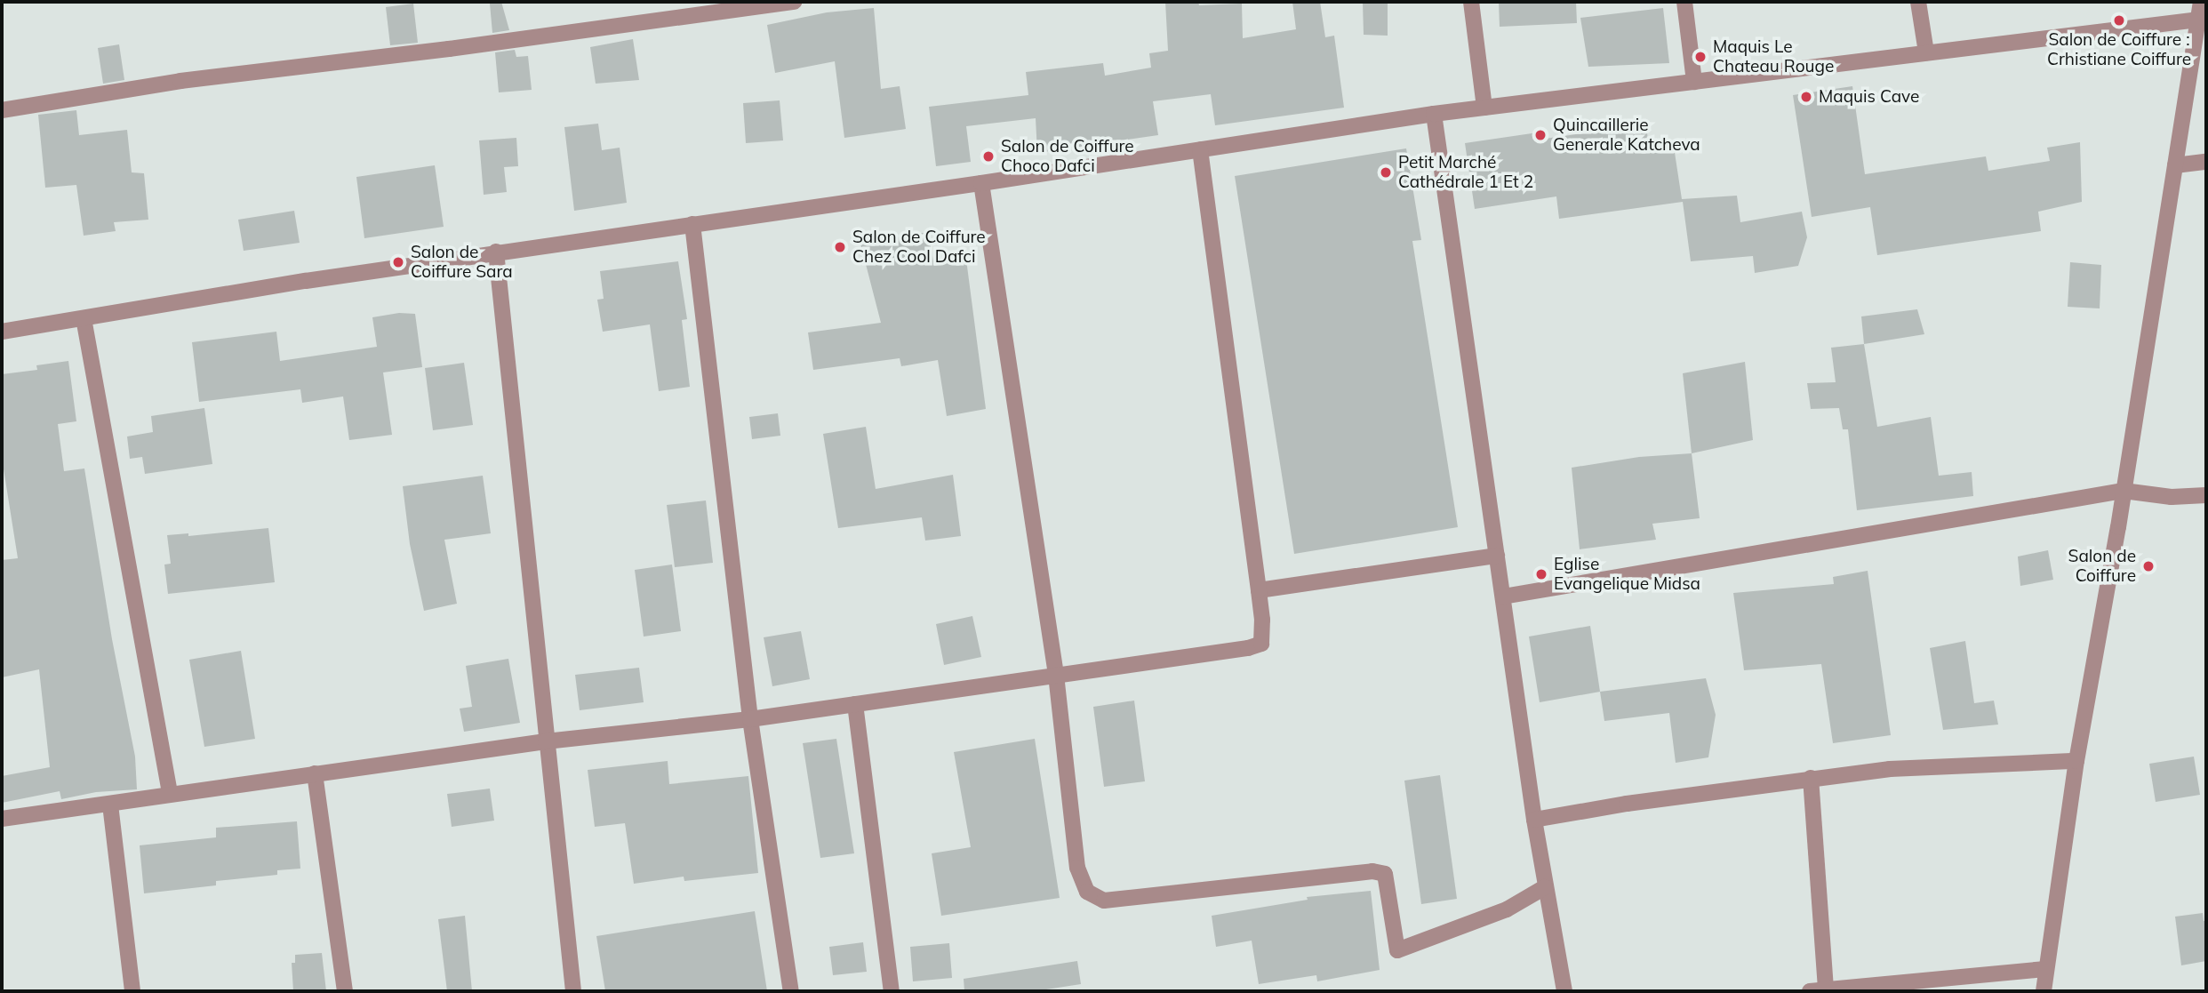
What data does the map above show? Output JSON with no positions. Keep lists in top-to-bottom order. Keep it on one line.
{"places":["Salon de Coiffure : Crhistiane Coiffure","Maquis Le Chateau Rouge","Maquis Cave","Quincaillerie Generale Katcheva","Salon de Coiffure Choco Dafci","Petit Marché Cathédrale 1 Et 2","Salon de Coiffure Chez Cool Dafci","Salon de Coiffure Sara","Salon de Coiffure","Eglise Evangelique Midsa"]}
